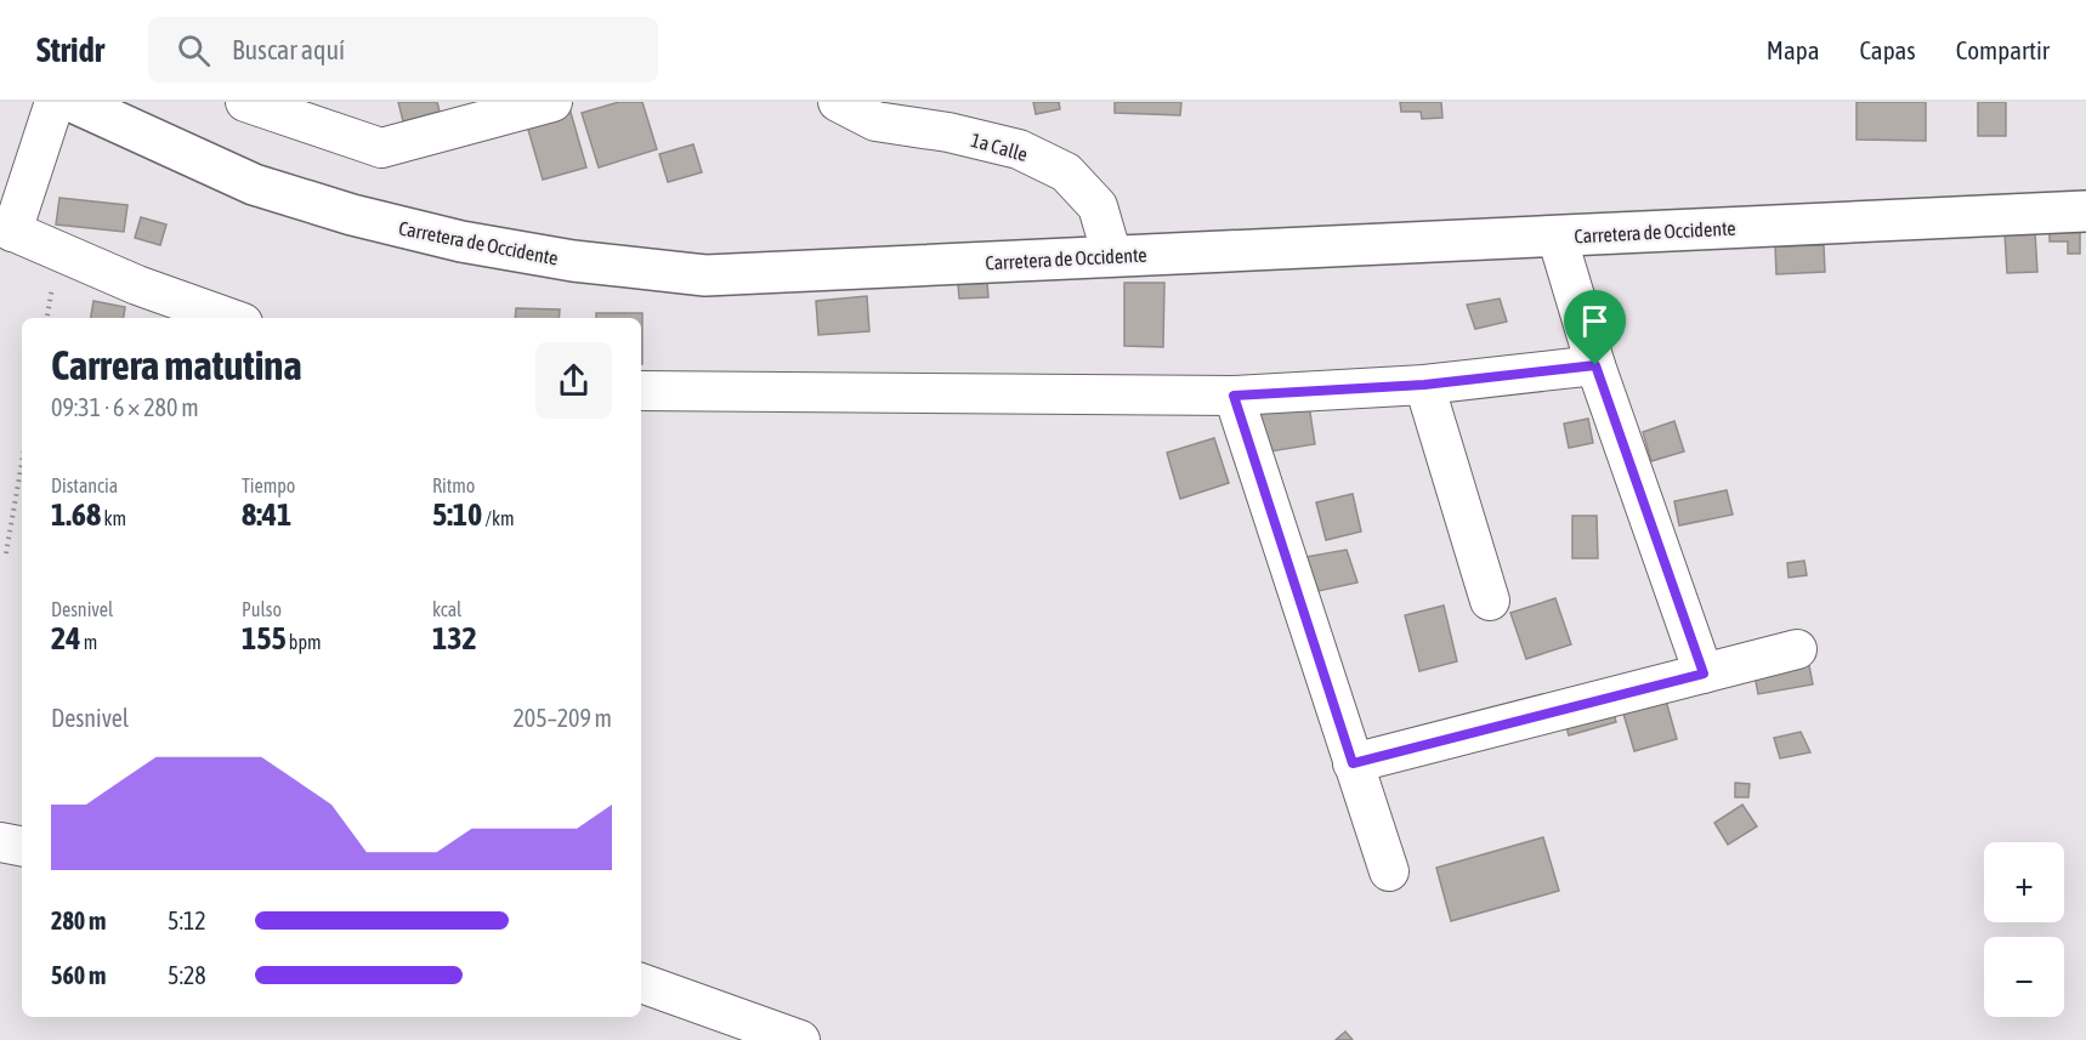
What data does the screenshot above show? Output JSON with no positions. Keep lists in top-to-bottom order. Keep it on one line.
{"streets":{"main road":["Carretera de Occidente"],"street":["1a Calle"]},"crossings":[["1a Calle","Carretera de Occidente"]],"page":{"header":"Stridr","search":"Buscar aquí","nav":["Mapa","Capas","Compartir"],"heading":["Carrera matutina","09:31 · 6 × 280 m"],"stats":[["Distancia","1.68 km"],["Tiempo","8:41"],["Ritmo","5:10 /km"],["Desnivel","24 m"],["Pulso","155 bpm"],["kcal","132"]],"chart":["Desnivel","205–209 m"],"map_buttons":["+","−"],"list":[{"name":"280 m","note":"5:12"},{"name":"560 m","note":"5:28"}]}}
